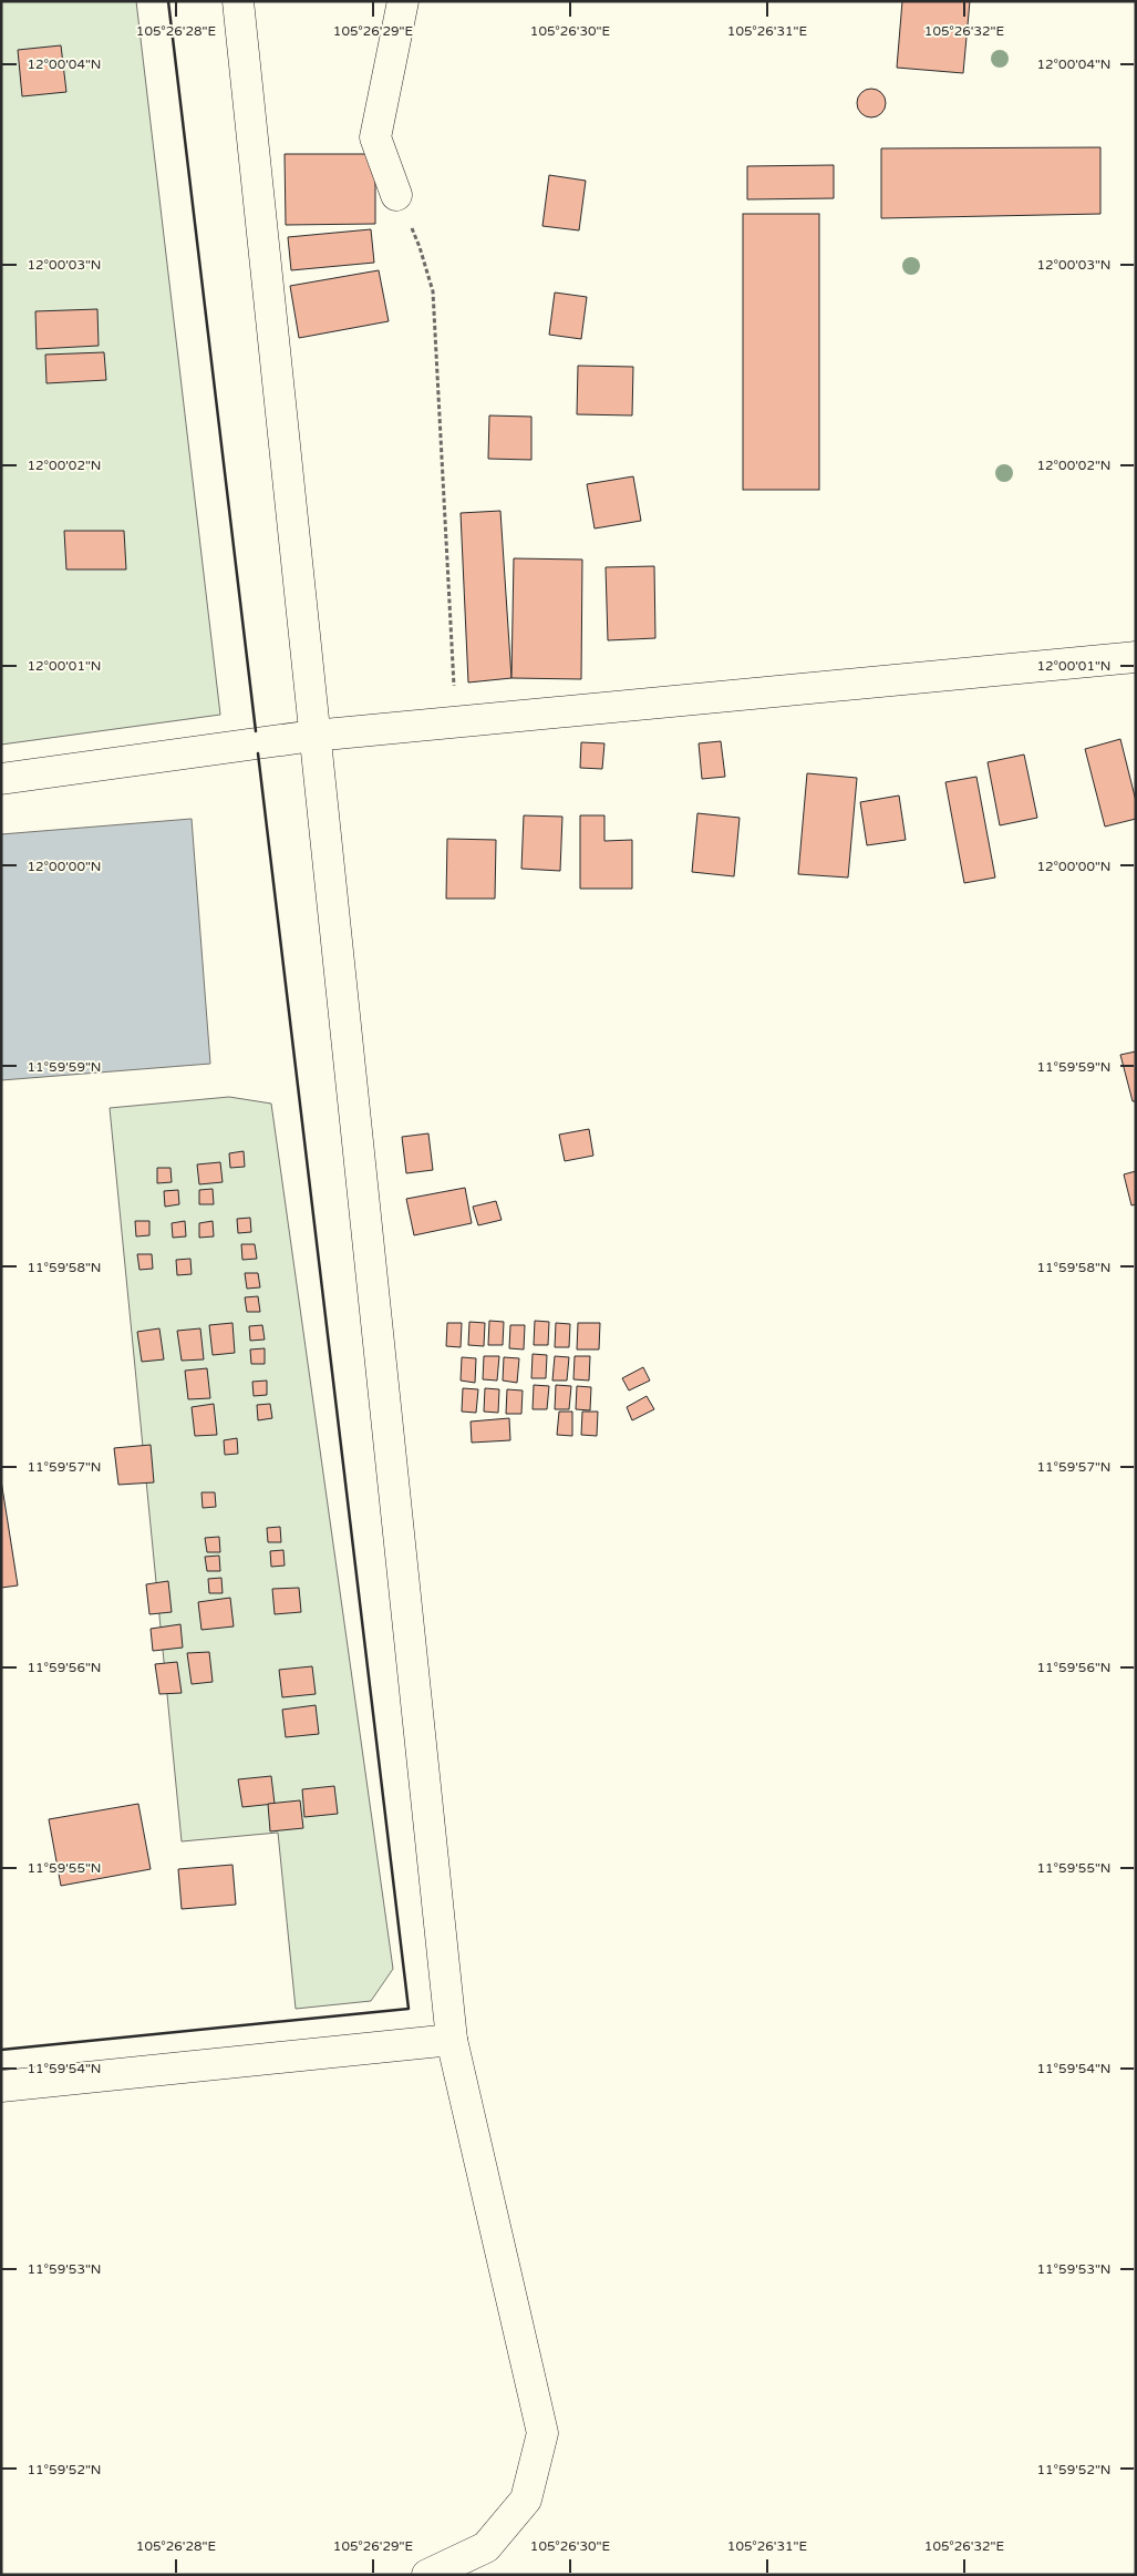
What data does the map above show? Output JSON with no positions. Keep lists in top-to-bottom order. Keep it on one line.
{"coordinates":["105°26'28\"E","105°26'29\"E","105°26'30\"E","105°26'31\"E","105°26'32\"E","12°00'04\"N","12°00'03\"N","12°00'02\"N","12°00'01\"N","12°00'00\"N","11°59'59\"N","11°59'58\"N","11°59'57\"N","11°59'56\"N","11°59'55\"N","11°59'54\"N","11°59'53\"N","11°59'52\"N"]}
